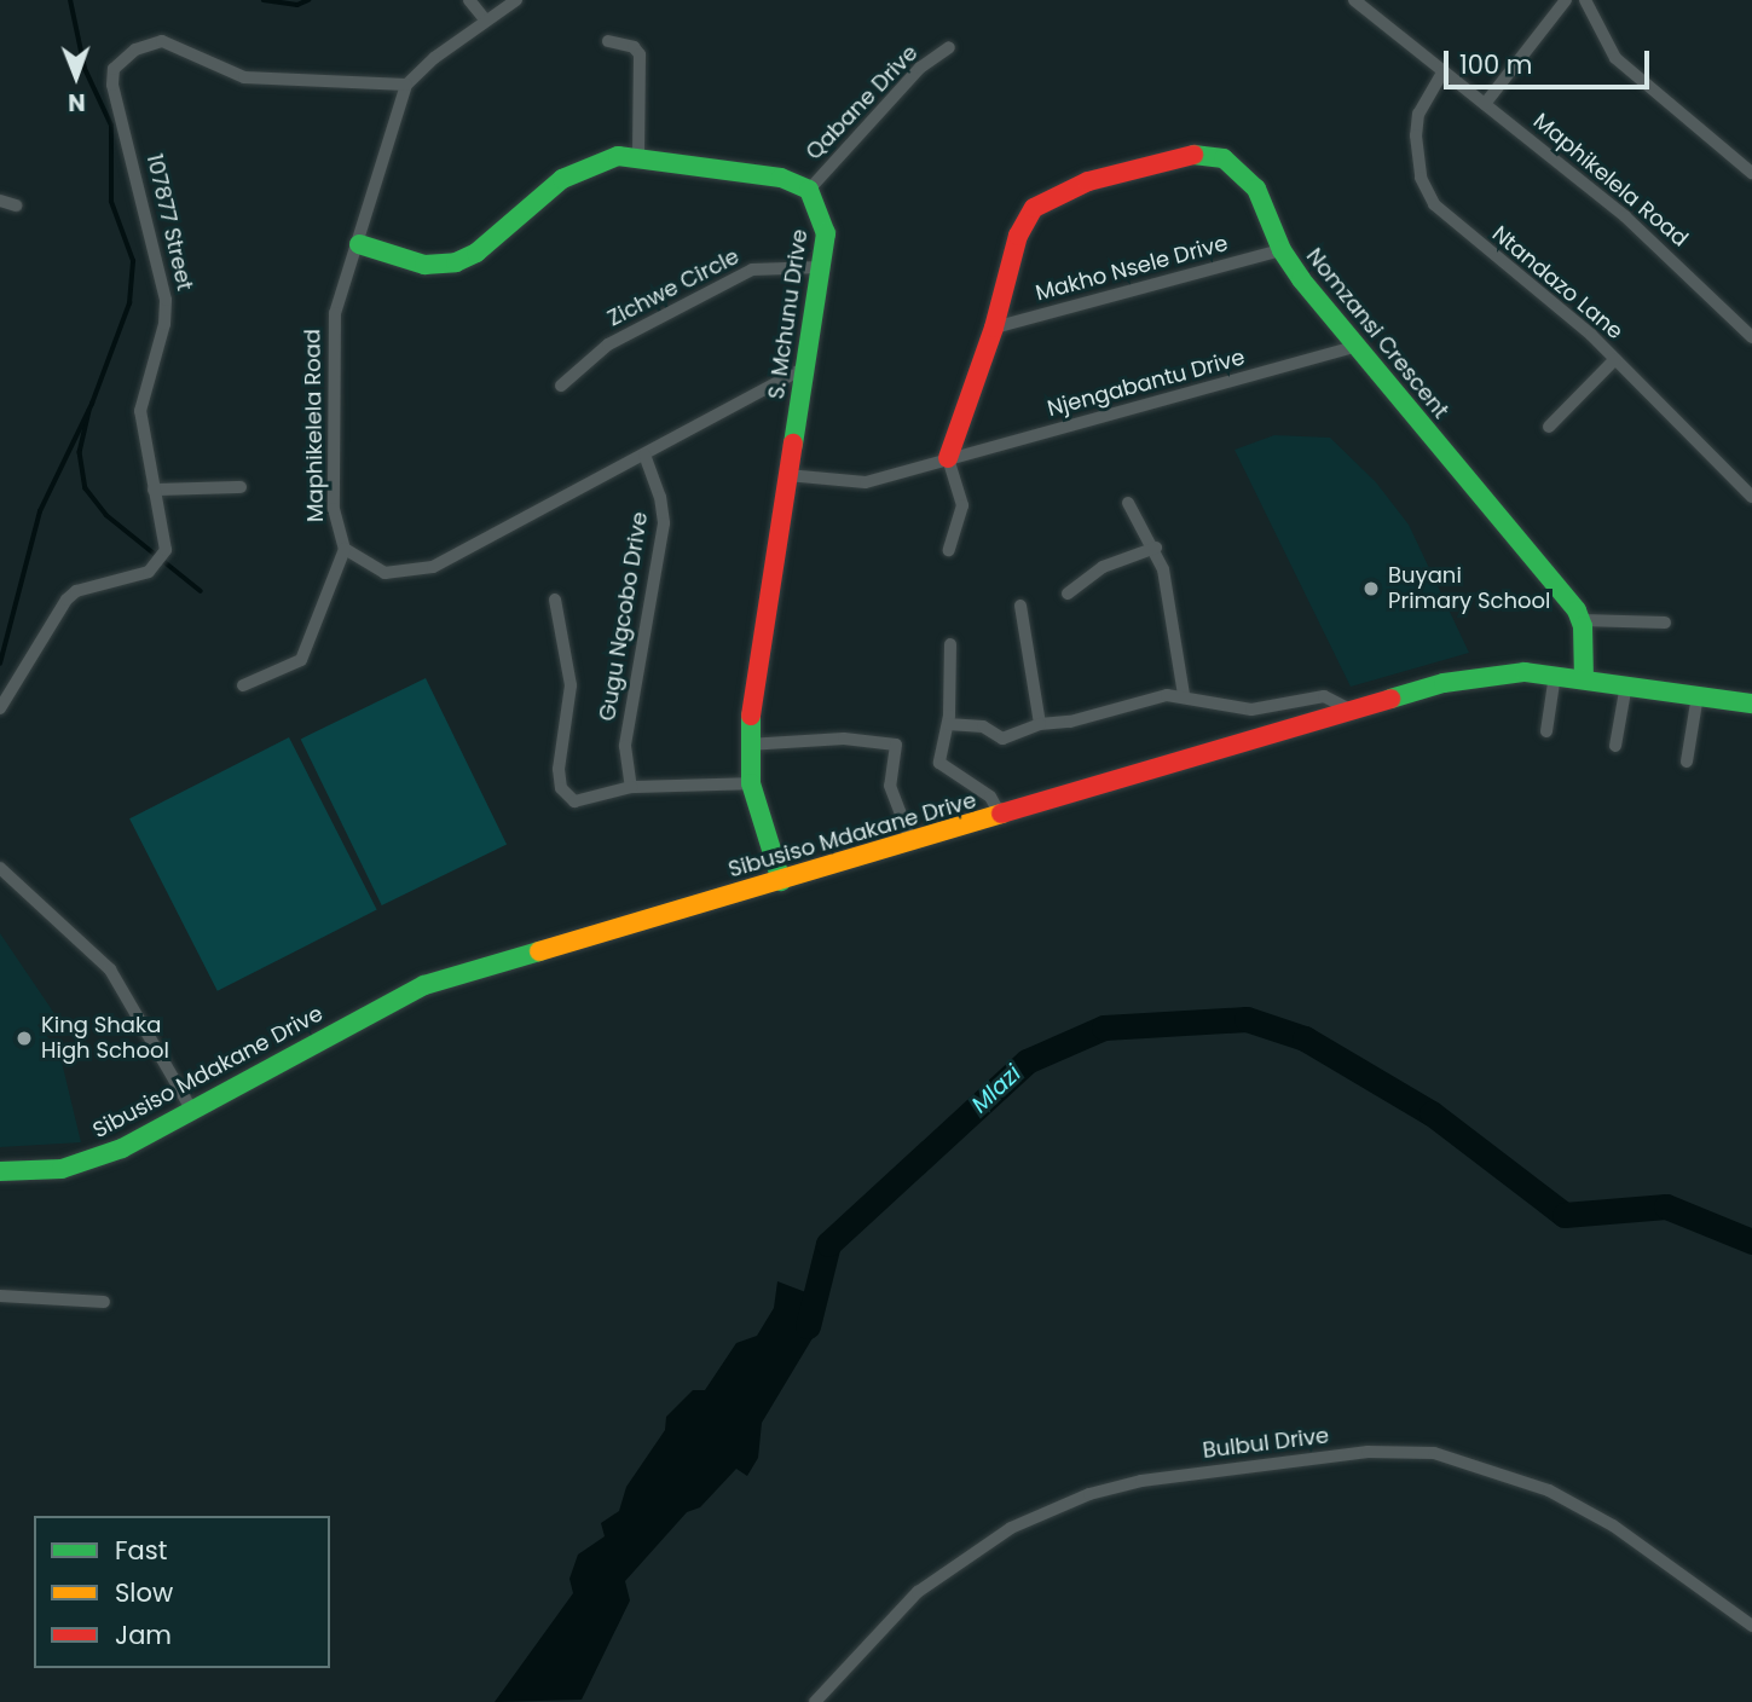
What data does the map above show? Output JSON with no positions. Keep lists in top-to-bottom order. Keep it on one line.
{"streets":{"street":["Qabane Drive","Maphikelela Road","107877 Street","Makho Nsele Drive","Ntandazo Lane","Zichwe Circle","S. Mchunu Drive","Nomzansi Crescent","Njengabantu Drive","Gugu Ngcobo Drive","Sibusiso Mdakane Drive","Bulbul Drive"]},"crossings":[["Qabane Drive","S. Mchunu Drive"],["Maphikelela Road","107877 Street"],["Maphikelela Road","Ntandazo Lane"],["Maphikelela Road","S. Mchunu Drive"],["Maphikelela Road","Gugu Ngcobo Drive"],["Makho Nsele Drive","Nomzansi Crescent"],["Zichwe Circle","S. Mchunu Drive"],["S. Mchunu Drive","Sibusiso Mdakane Drive"],["Nomzansi Crescent","Njengabantu Drive"]],"water":["Mlazi"],"places":["Buyani Primary School","King Shaka High School"],"legend":["Fast","Slow","Jam"],"scale_bar":"100 m","north":"bottom"}
